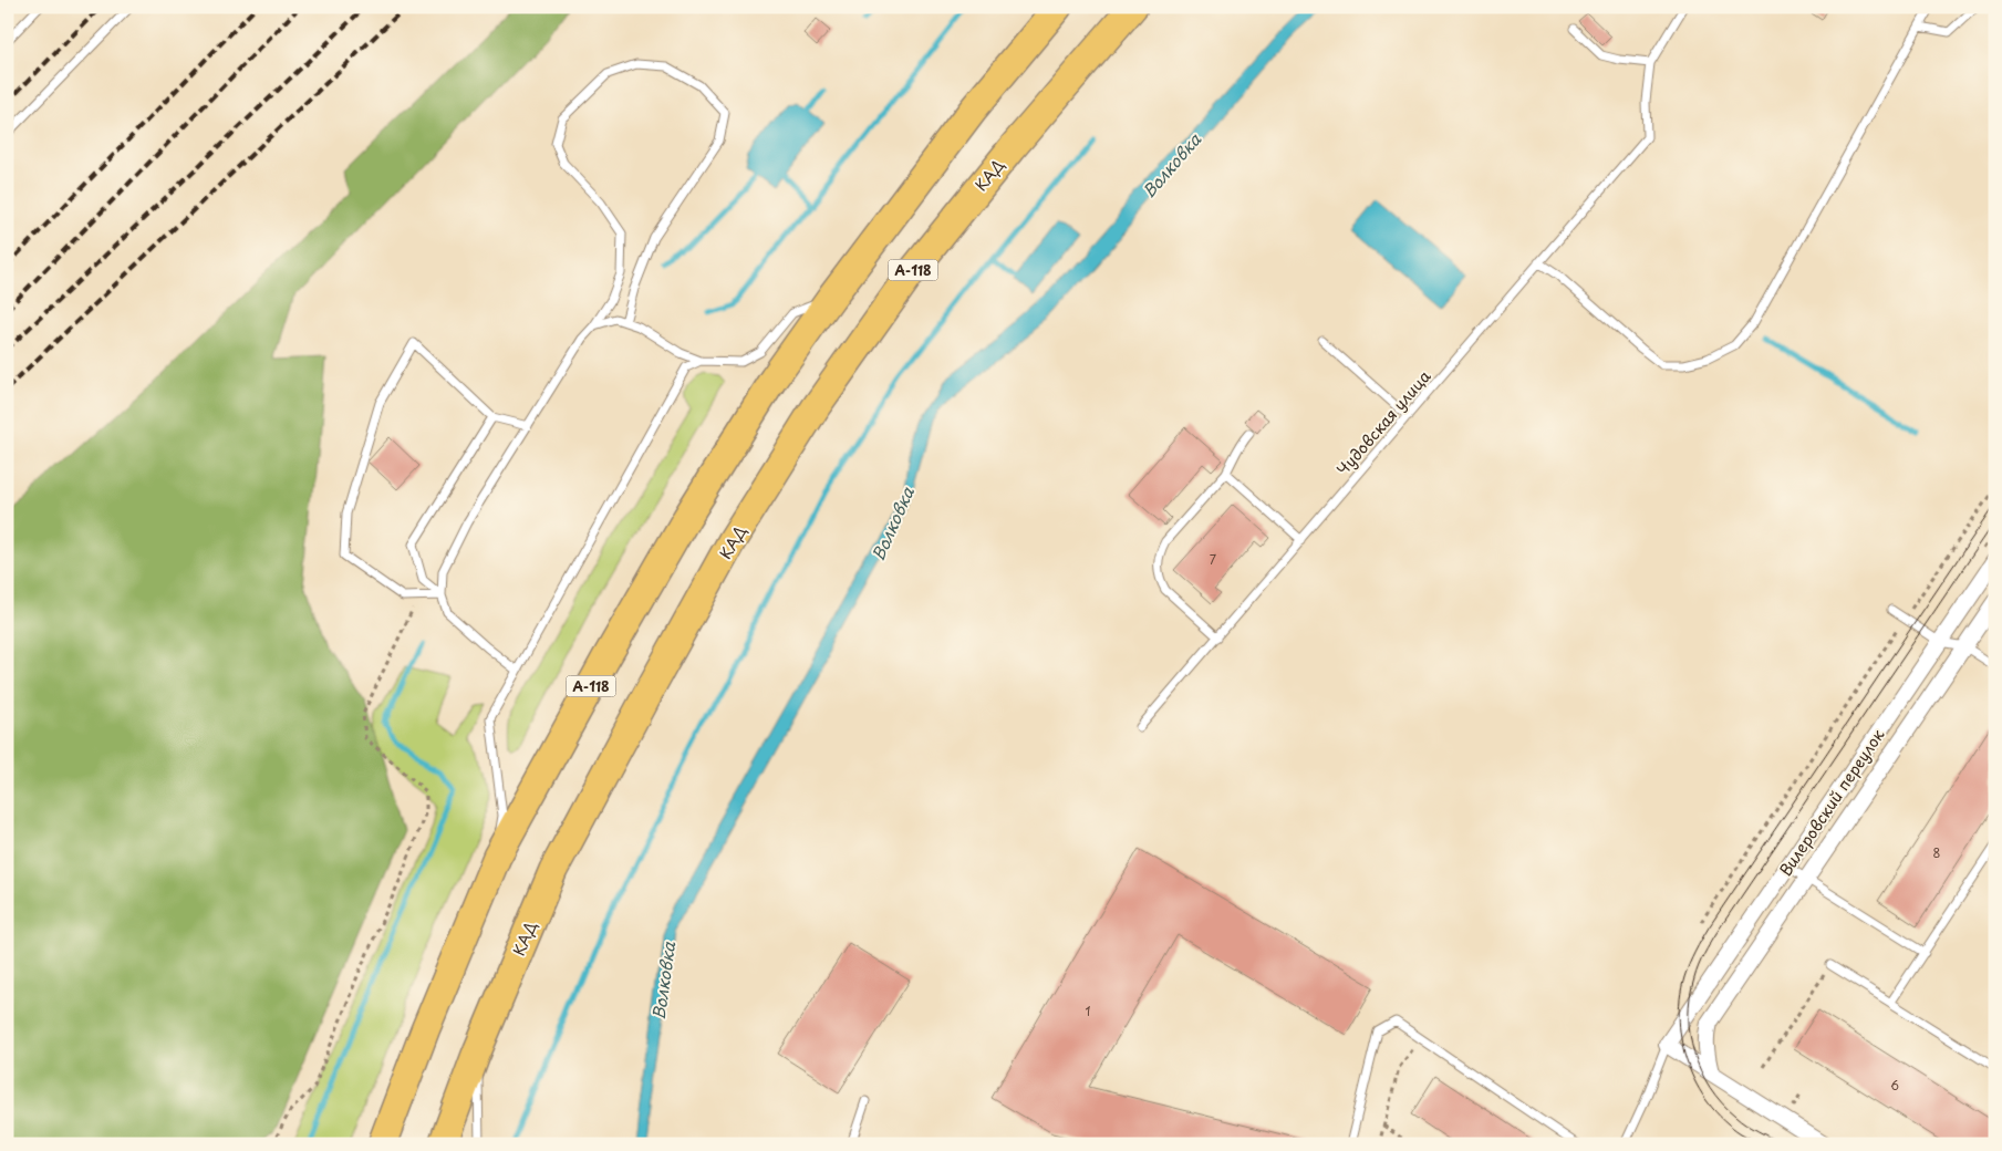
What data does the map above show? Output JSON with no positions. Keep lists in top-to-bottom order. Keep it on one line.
{"streets":{"highway":["КАД","А-118"],"street":["Вилеровский переулок"],"lane":["Чудовская улица"]},"water":["Волковка"],"house_numbers":["7","8","1","6"]}
